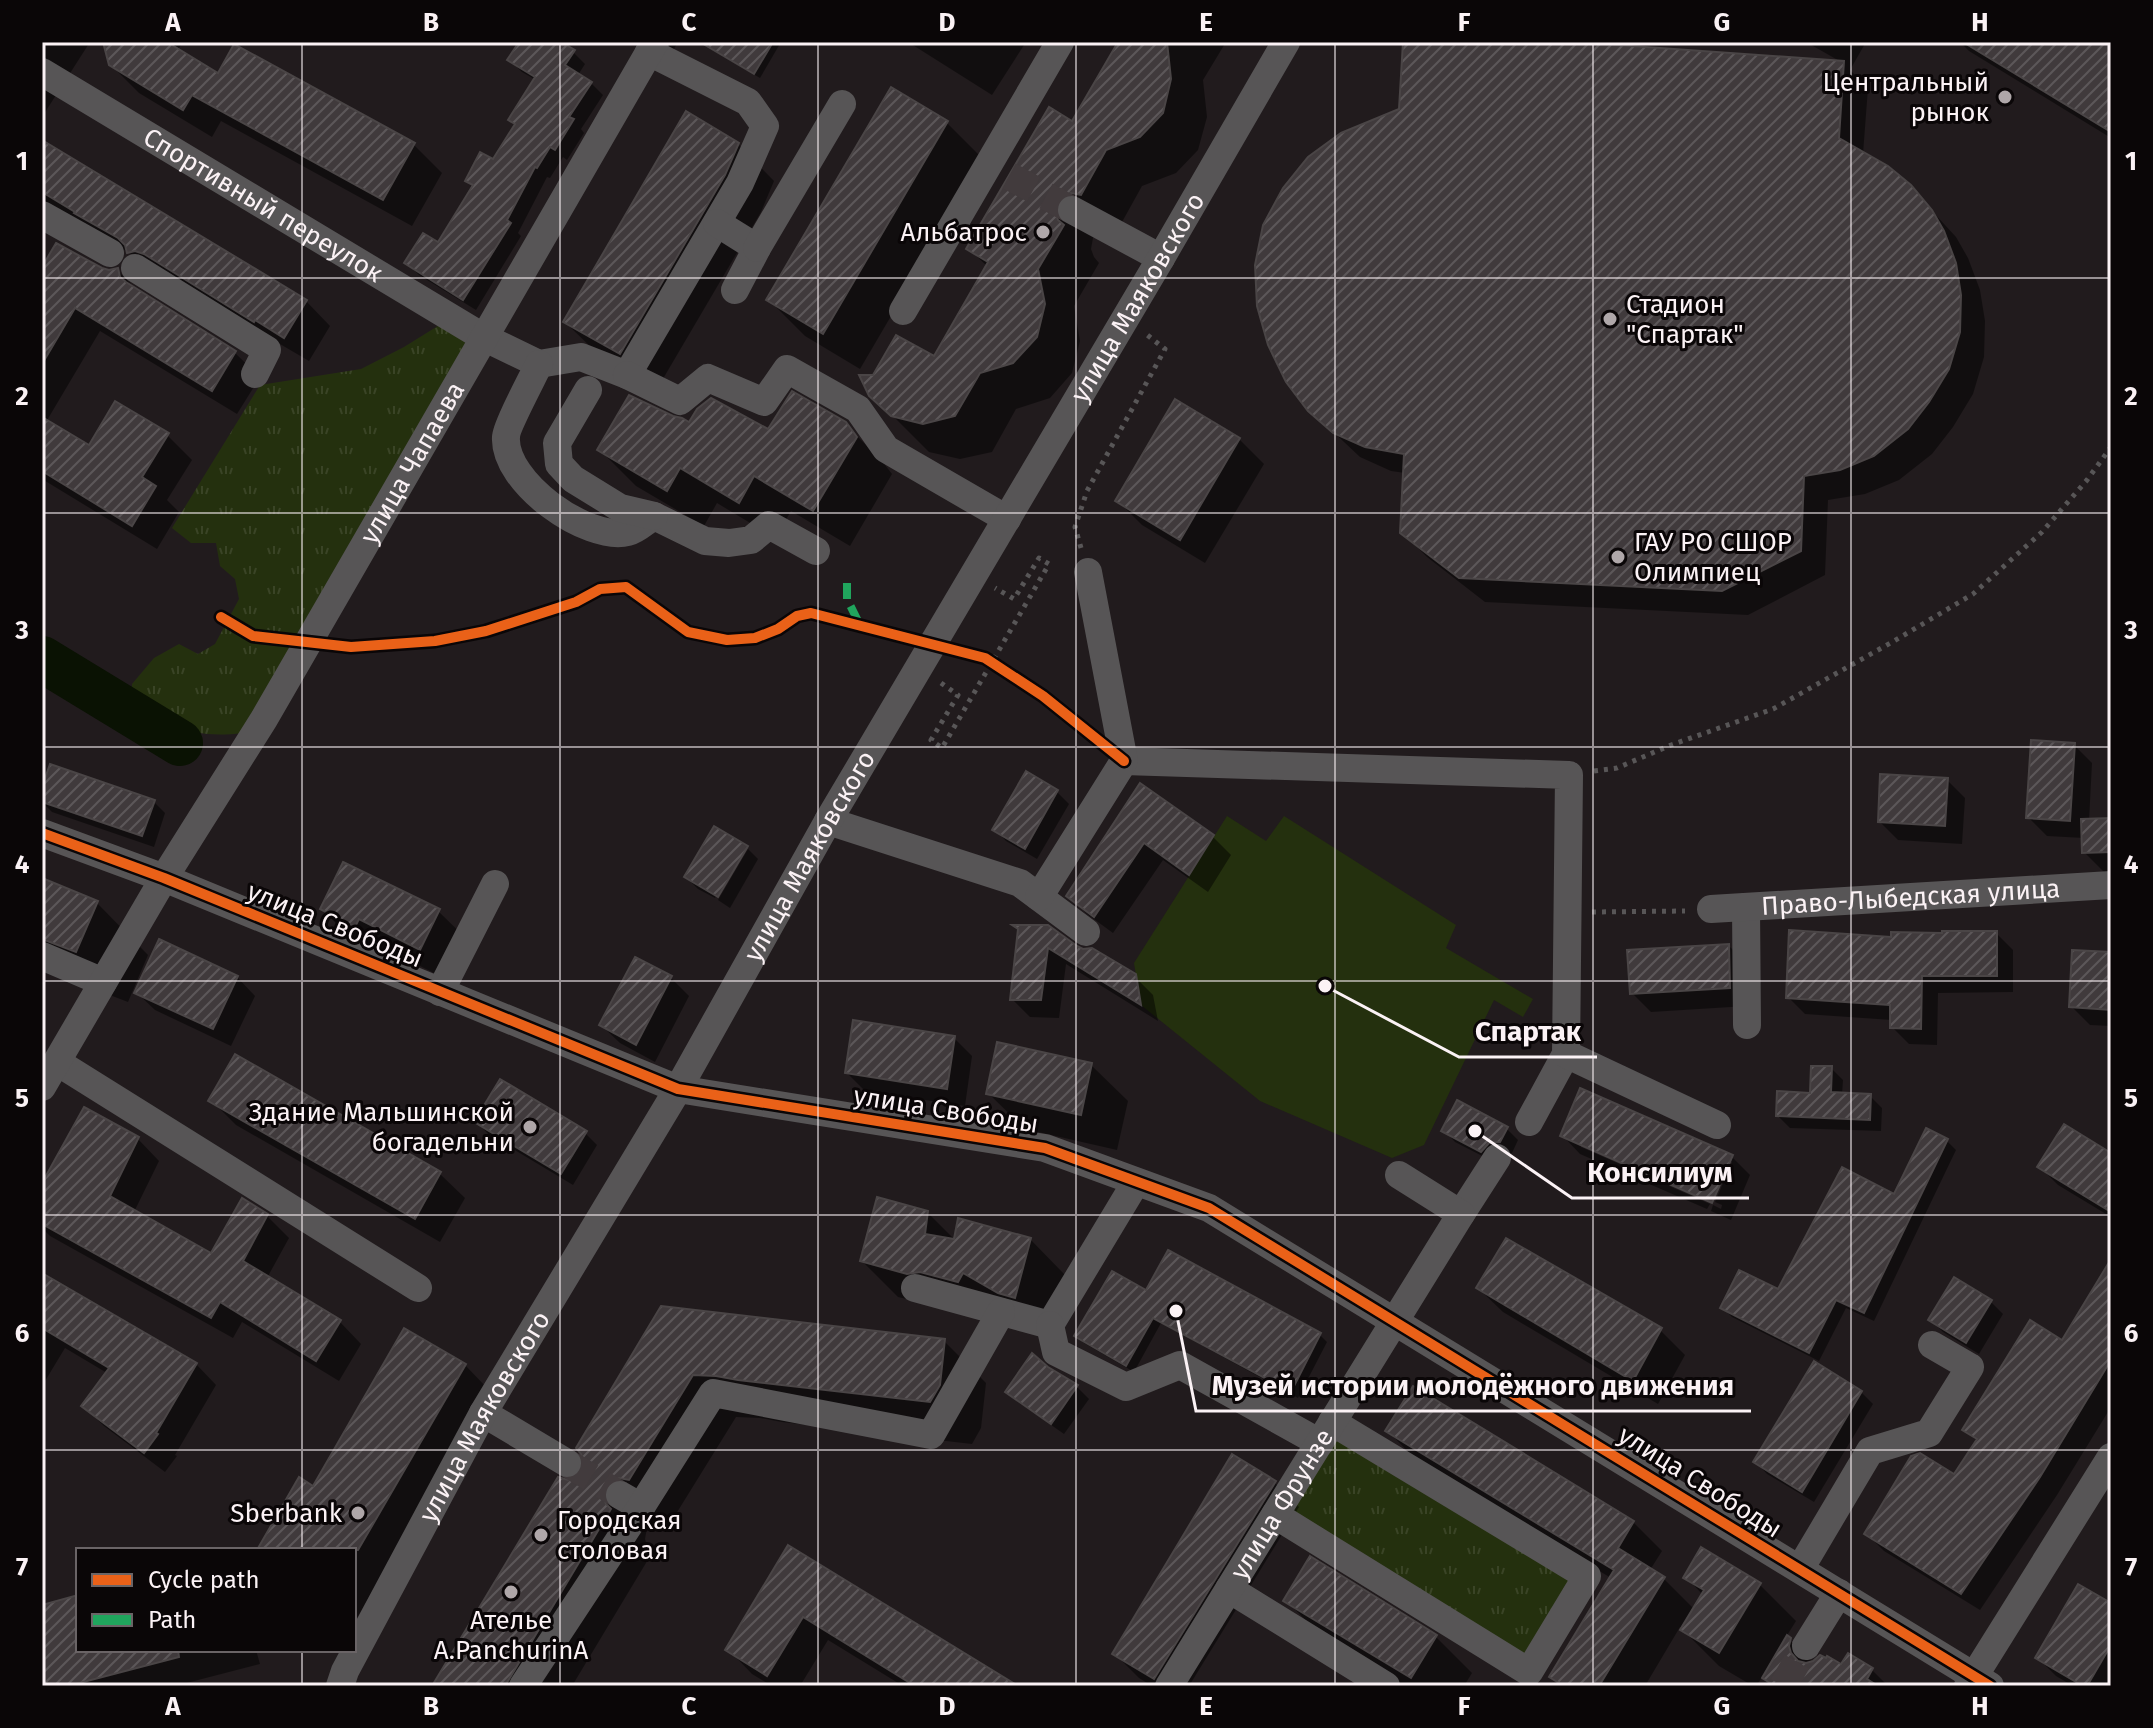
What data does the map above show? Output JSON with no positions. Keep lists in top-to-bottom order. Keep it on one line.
{"streets":{"street":["Спортивный переулок","улица Маяковского","улица Чапаева","Право-Лыбедская улица","улица Свободы","улица Фрунзе"]},"crossings":[["Спортивный переулок","улица Чапаева"],["улица Маяковского","улица Свободы"],["улица Чапаева","улица Свободы"],["улица Свободы","улица Фрунзе"]],"places":["Центральный рынок","Альбатрос","Стадион \"Спартак\"","ГАУ РО СШОР Олимпиец","Спартак","Здание Мальшинской богадельни","Консилиум","Музей истории молодёжного движения","Sberbank","Городская столовая","Ателье A.PanchurinA"],"legend":["Cycle path","Path"],"grid":{"columns":["A","B","C","D","E","F","G","H"],"rows":["1","2","3","4","5","6","7"]}}
